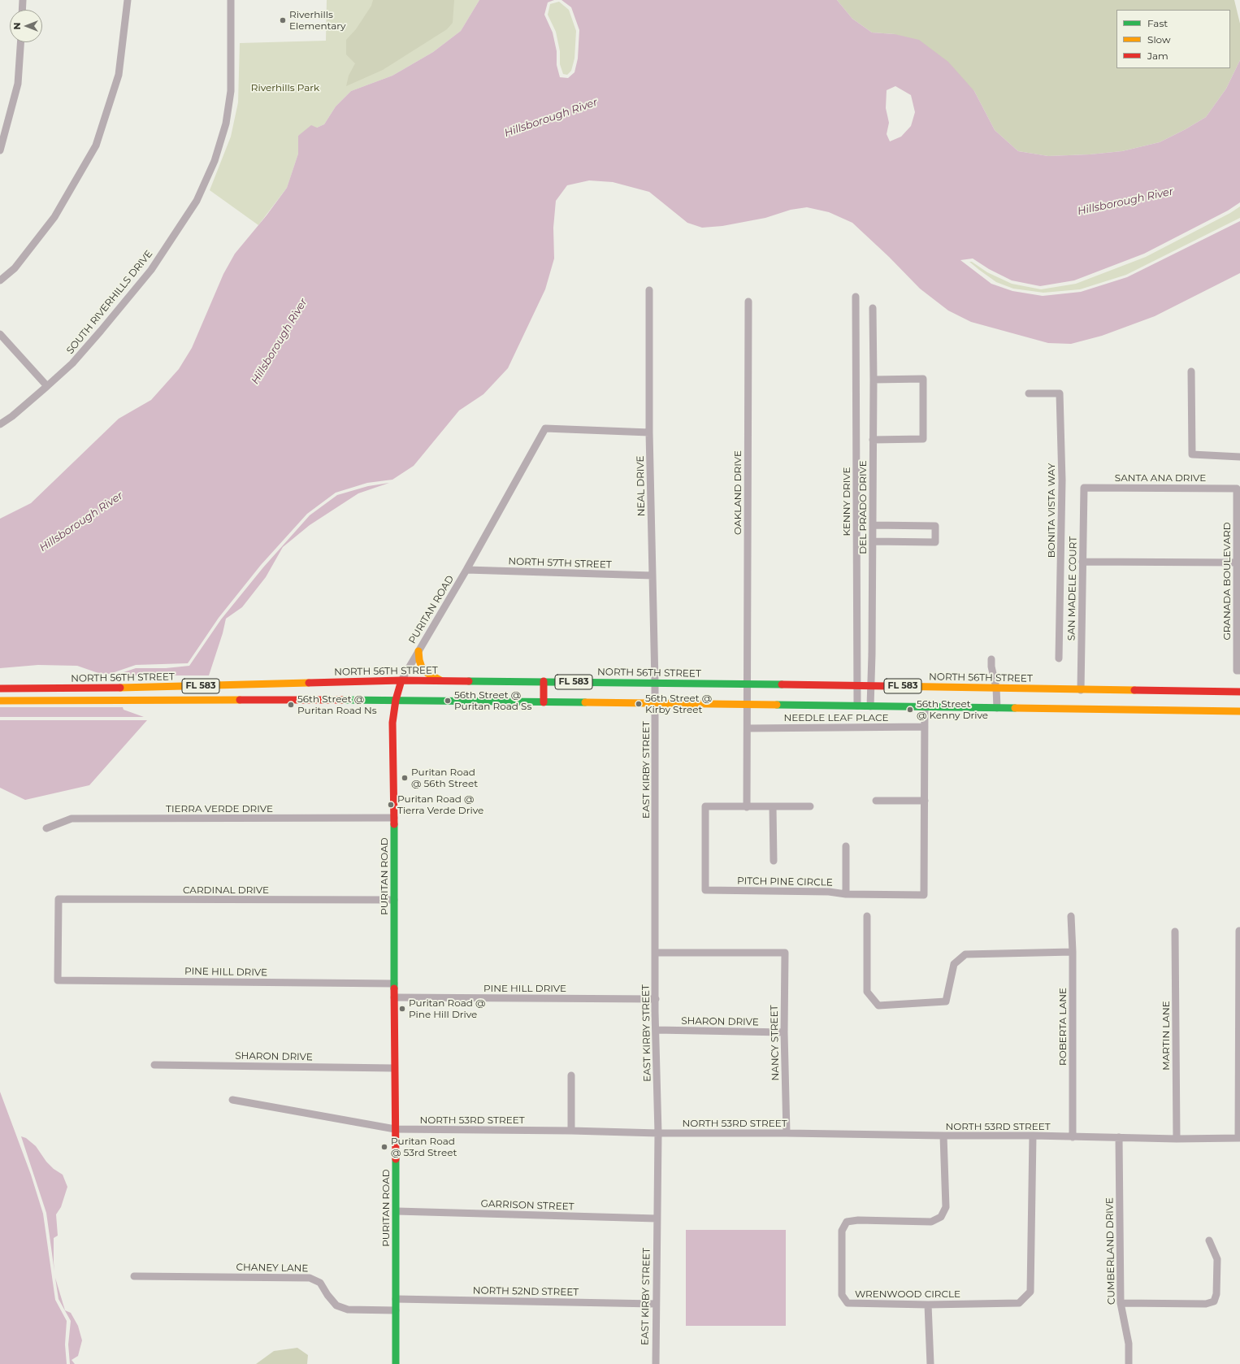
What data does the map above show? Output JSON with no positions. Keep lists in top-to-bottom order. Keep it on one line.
{"streets":{"main road":["PURITAN ROAD","NORTH 56TH STREET","FL 583"],"street":["SOUTH RIVERHILLS DRIVE","SANTA ANA DRIVE","NEAL DRIVE","OAKLAND DRIVE","KENNY DRIVE","DEL PRADO DRIVE","BONITA VISTA WAY","NORTH 57TH STREET","GRANADA BOULEVARD","SAN MADELE COURT","NEEDLE LEAF PLACE","EAST KIRBY STREET","TIERRA VERDE DRIVE","PITCH PINE CIRCLE","CARDINAL DRIVE","PINE HILL DRIVE","SHARON DRIVE","ROBERTA LANE","MARTIN LANE","NANCY STREET","NORTH 53RD STREET","GARRISON STREET","CUMBERLAND DRIVE","CHANEY LANE","NORTH 52ND STREET","WRENWOOD CIRCLE"]},"crossings":[["SANTA ANA DRIVE","GRANADA BOULEVARD"],["SANTA ANA DRIVE","SAN MADELE COURT"],["NEAL DRIVE","NORTH 57TH STREET"],["NEAL DRIVE","PURITAN ROAD"],["NEAL DRIVE","NORTH 56TH STREET"],["NEAL DRIVE","EAST KIRBY STREET"],["OAKLAND DRIVE","NORTH 56TH STREET"],["OAKLAND DRIVE","FL 583"],["KENNY DRIVE","NORTH 56TH STREET"],["KENNY DRIVE","FL 583"],["DEL PRADO DRIVE","NORTH 56TH STREET"],["DEL PRADO DRIVE","FL 583"],["NORTH 57TH STREET","PURITAN ROAD"],["SAN MADELE COURT","NORTH 56TH STREET"],["PURITAN ROAD","NORTH 56TH STREET"],["PURITAN ROAD","FL 583"],["PURITAN ROAD","TIERRA VERDE DRIVE"],["PURITAN ROAD","CARDINAL DRIVE"],["PURITAN ROAD","PINE HILL DRIVE"],["PURITAN ROAD","SHARON DRIVE"],["PURITAN ROAD","NORTH 53RD STREET"],["PURITAN ROAD","GARRISON STREET"],["PURITAN ROAD","CHANEY LANE"],["PURITAN ROAD","NORTH 52ND STREET"],["NORTH 56TH STREET","EAST KIRBY STREET"],["FL 583","EAST KIRBY STREET"],["FL 583","PITCH PINE CIRCLE"],["NEEDLE LEAF PLACE","PITCH PINE CIRCLE"],["EAST KIRBY STREET","PINE HILL DRIVE"],["EAST KIRBY STREET","SHARON DRIVE"],["EAST KIRBY STREET","NANCY STREET"],["EAST KIRBY STREET","NORTH 53RD STREET"],["EAST KIRBY STREET","GARRISON STREET"],["EAST KIRBY STREET","NORTH 52ND STREET"],["CARDINAL DRIVE","PINE HILL DRIVE"],["SHARON DRIVE","NANCY STREET"],["ROBERTA LANE","NORTH 53RD STREET"],["MARTIN LANE","NORTH 53RD STREET"],["NANCY STREET","NORTH 53RD STREET"],["NORTH 53RD STREET","CUMBERLAND DRIVE"],["NORTH 53RD STREET","WRENWOOD CIRCLE"]],"water":["Hillsborough River"],"parks":["Riverhills Park"],"places":["Riverhills Elementary","56th Street @ Puritan Road Ss","56th Street @ Kirby Street","56th Street @ Puritan Road Ns","56th Street @ Kenny Drive","Puritan Road @ 56th Street","Puritan Road @ Tierra Verde Drive","Puritan Road @ Pine Hill Drive","Puritan Road @ 53rd Street"],"legend":["Fast","Slow","Jam"],"north":"left"}
